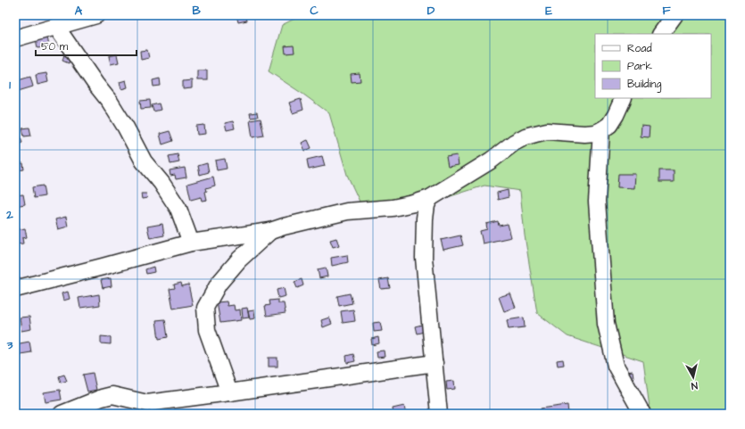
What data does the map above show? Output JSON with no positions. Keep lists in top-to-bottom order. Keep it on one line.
{"legend":["Road","Park","Building"],"scale_bar":"50 m","north":"bottom","grid":{"columns":["A","B","C","D","E","F"],"rows":["1","2","3"]}}
